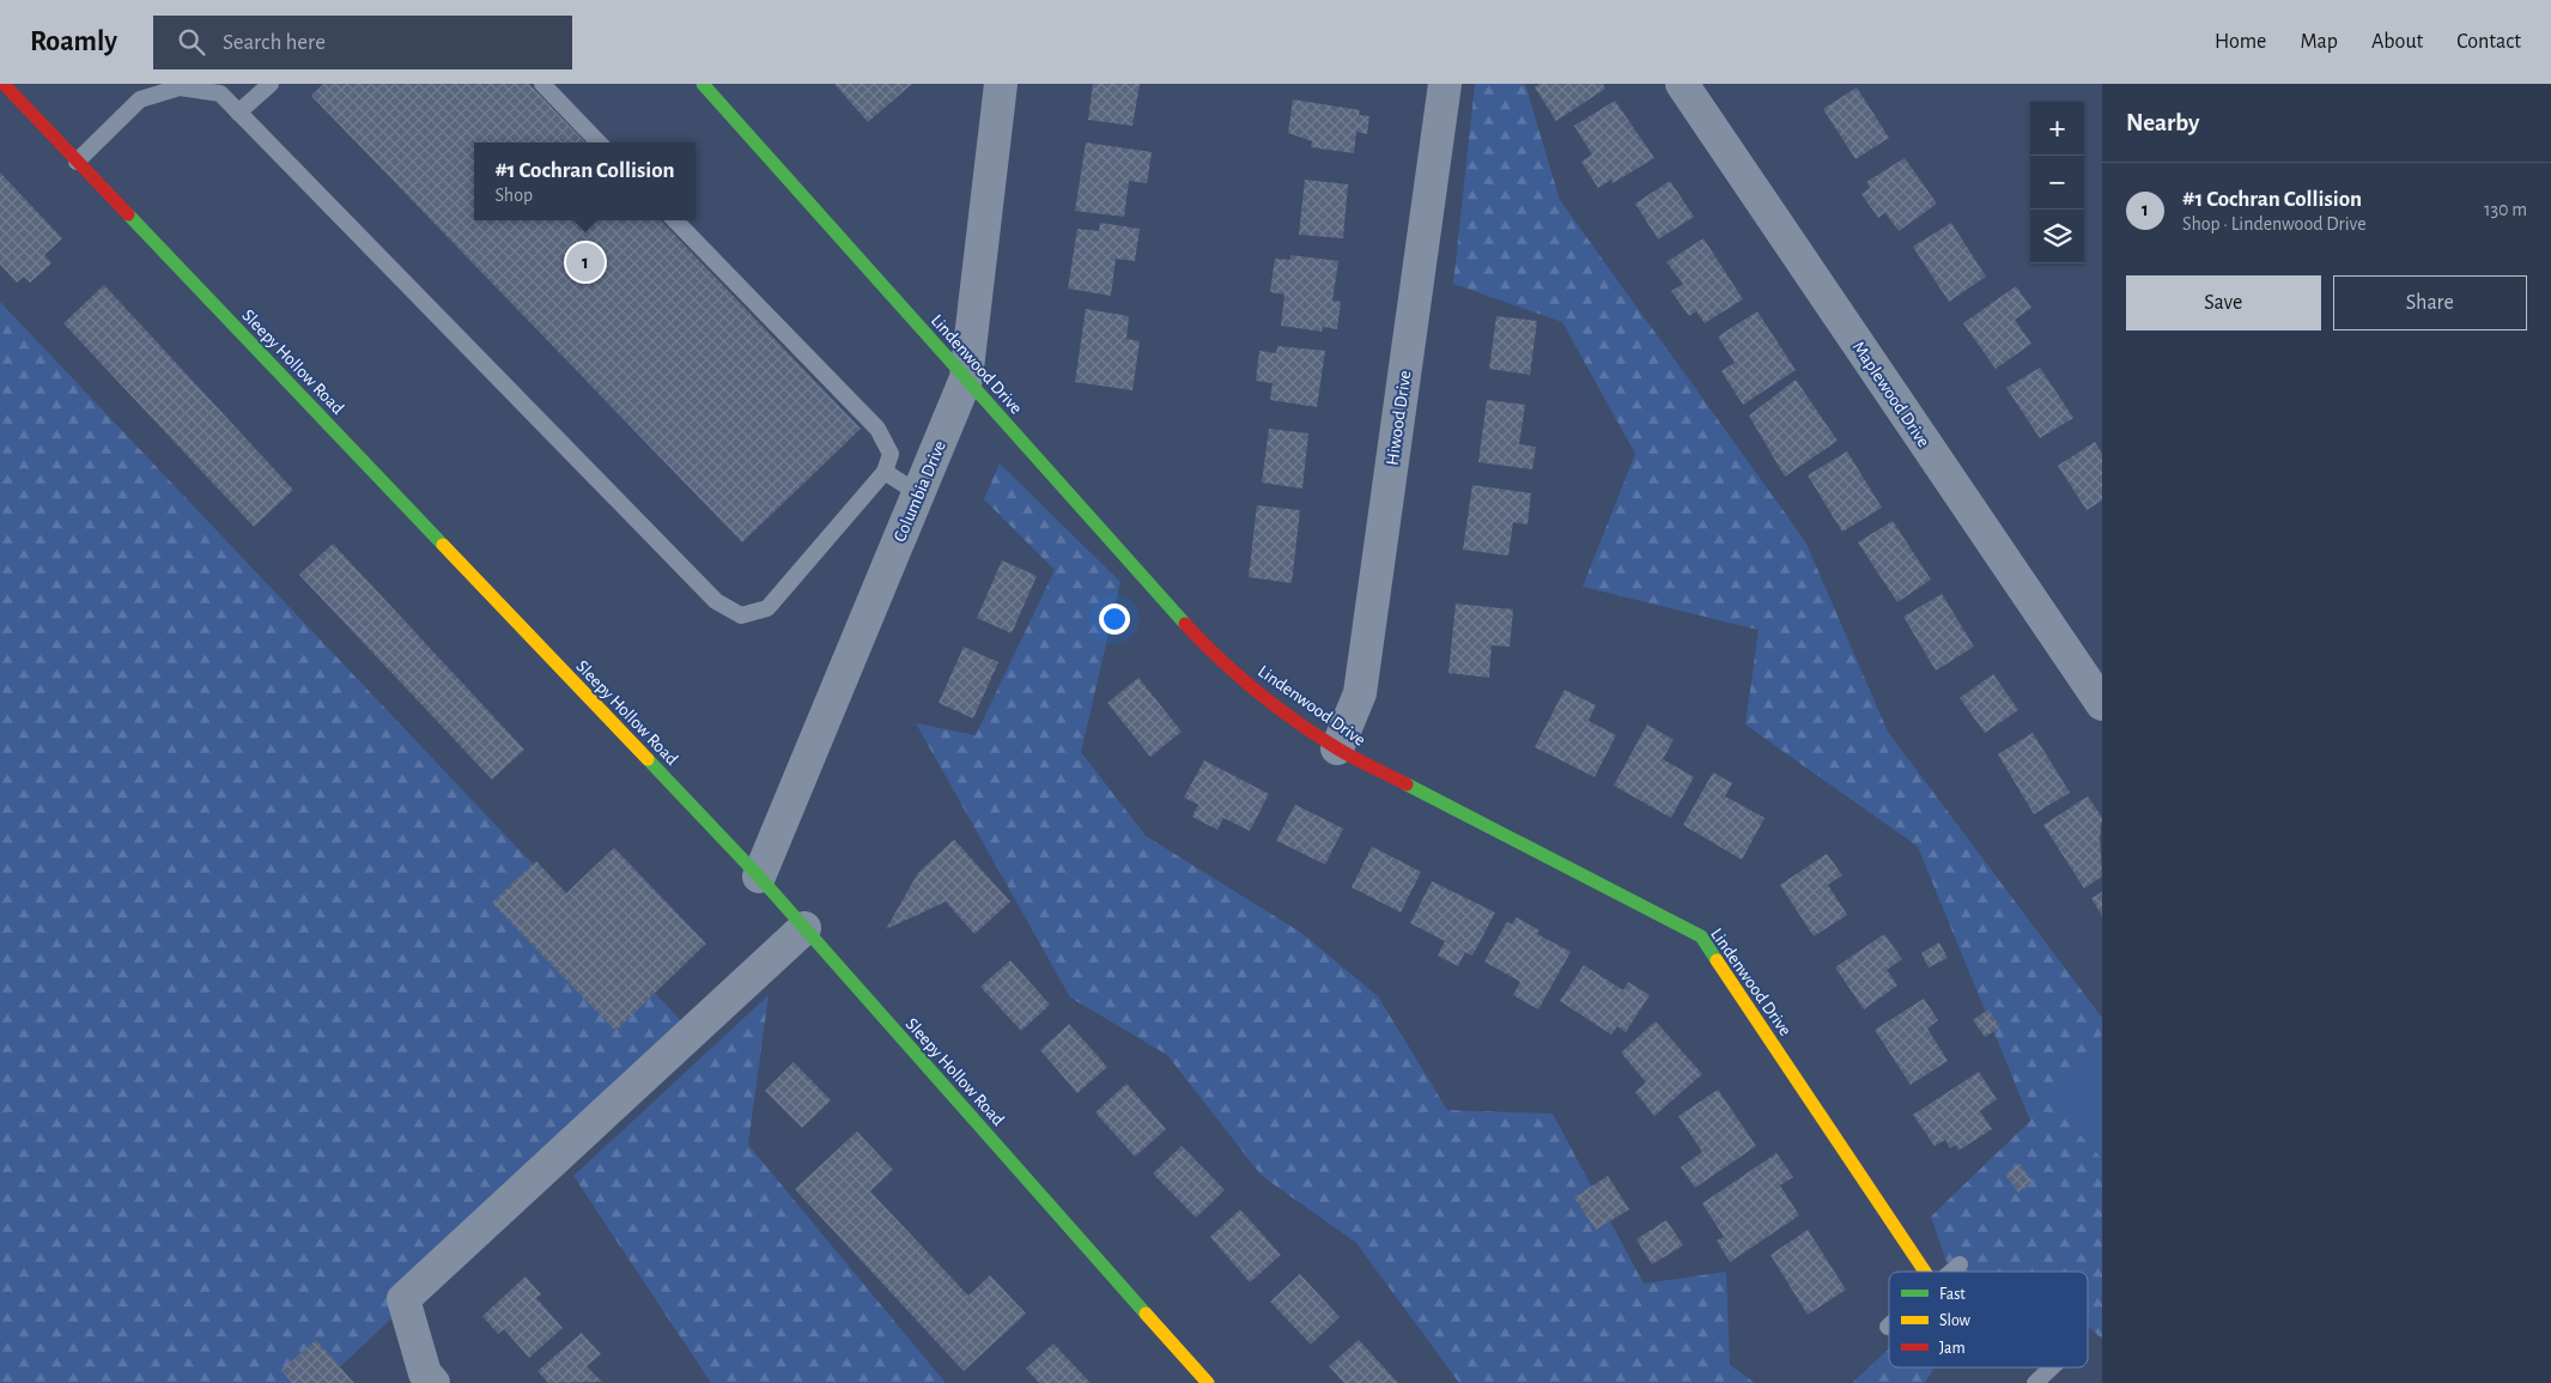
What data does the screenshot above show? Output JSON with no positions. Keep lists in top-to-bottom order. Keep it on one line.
{"streets":{"street":["Sleepy Hollow Road","Lindenwood Drive","Maplewood Drive","Hiwood Drive","Columbia Drive"]},"crossings":[["Sleepy Hollow Road","Columbia Drive"],["Lindenwood Drive","Hiwood Drive"],["Lindenwood Drive","Columbia Drive"]],"legend":["Fast","Slow","Jam"],"page":{"header":"Roamly","search":"Search here","nav":["Home","Map","About","Contact"],"heading":"Nearby","map_buttons":["+","−"],"popup":["#1 Cochran Collision","Shop"],"list":[{"mark":"1","name":"#1 Cochran Collision","note":"Shop · Lindenwood Drive","value":"130 m"}],"pins":"1","buttons":["Save","Share"]}}
